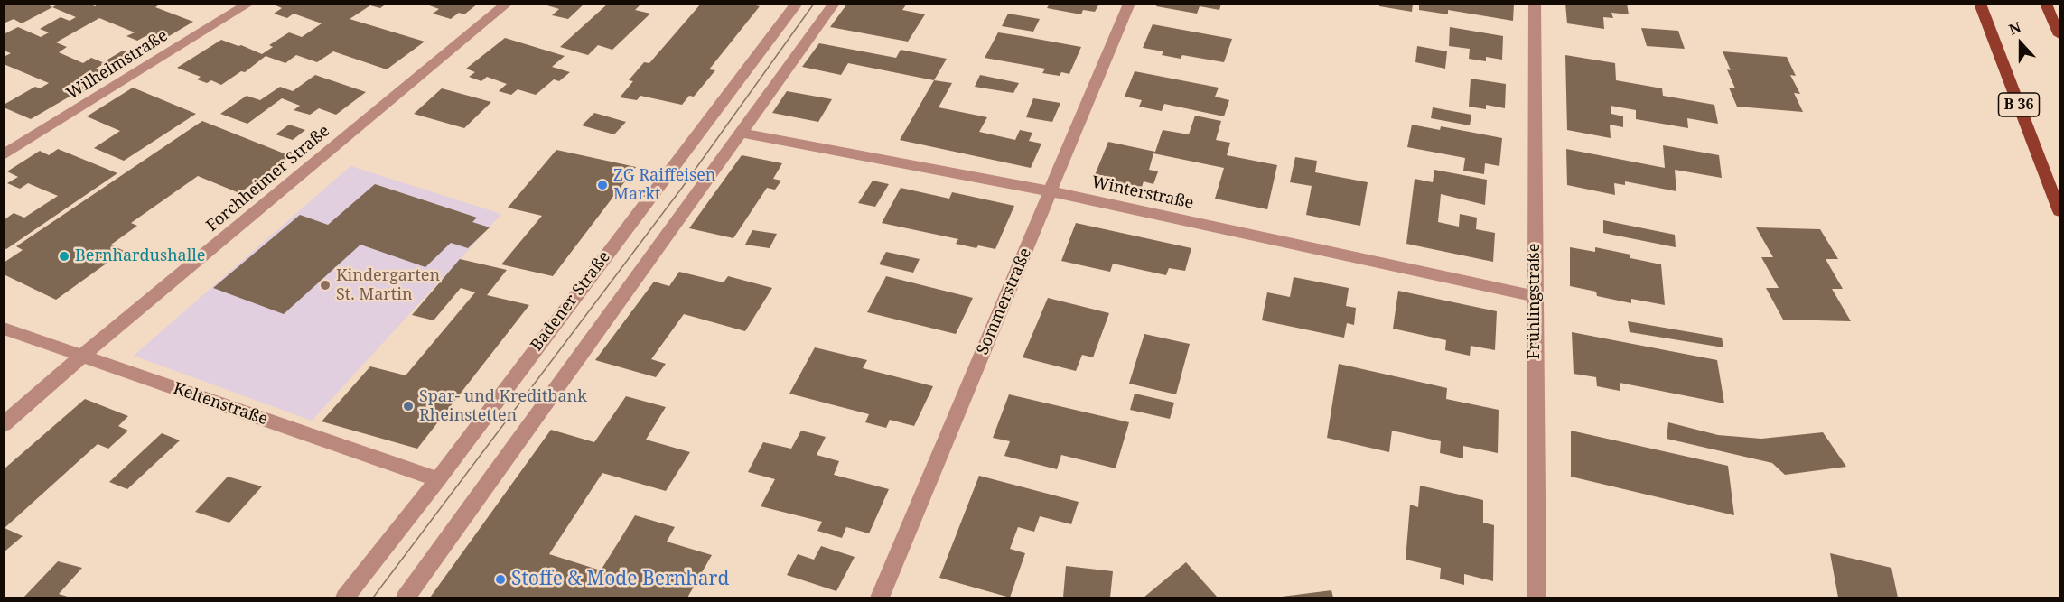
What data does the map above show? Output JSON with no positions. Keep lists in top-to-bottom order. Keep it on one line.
{"streets":{"main road":["B 36"],"street":["Wilhelmstraße","Forchheimer Straße","Winterstraße","Badener Straße","Sommerstraße","Frühlingstraße","Keltenstraße"]},"crossings":[["Forchheimer Straße","Keltenstraße"],["Winterstraße","Sommerstraße"],["Winterstraße","Frühlingstraße"],["Badener Straße","Keltenstraße"]],"places":["ZG Raiffeisen Markt","Bernhardushalle","Kindergarten St. Martin","Spar- und Kreditbank Rheinstetten","Stoffe & Mode Bernhard"],"north":"top"}
